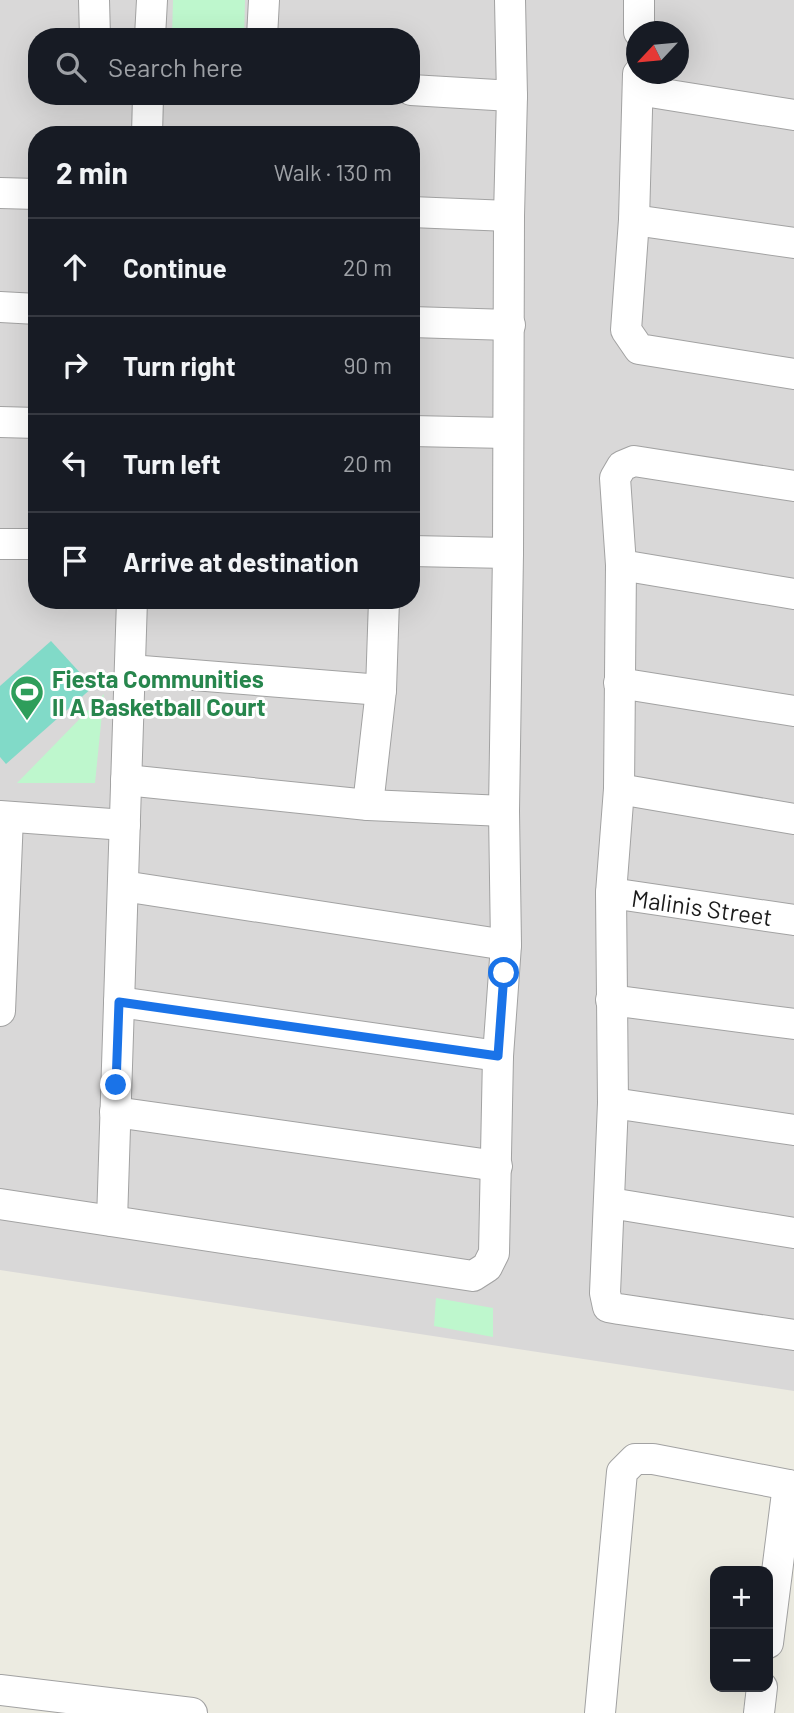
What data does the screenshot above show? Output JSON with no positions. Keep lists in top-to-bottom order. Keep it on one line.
{"streets":{"street":["Malinis Street"]},"places":{"sports":["Fiesta Communities II A Basketball Court"]},"north":"bottom left","page":{"search":"Search here","heading":["2 min","Walk · 130 m"],"list":[["Continue","20 m"],["Turn right","90 m"],["Turn left","20 m"],"Arrive at destination"],"map_buttons":["+","−"]}}
